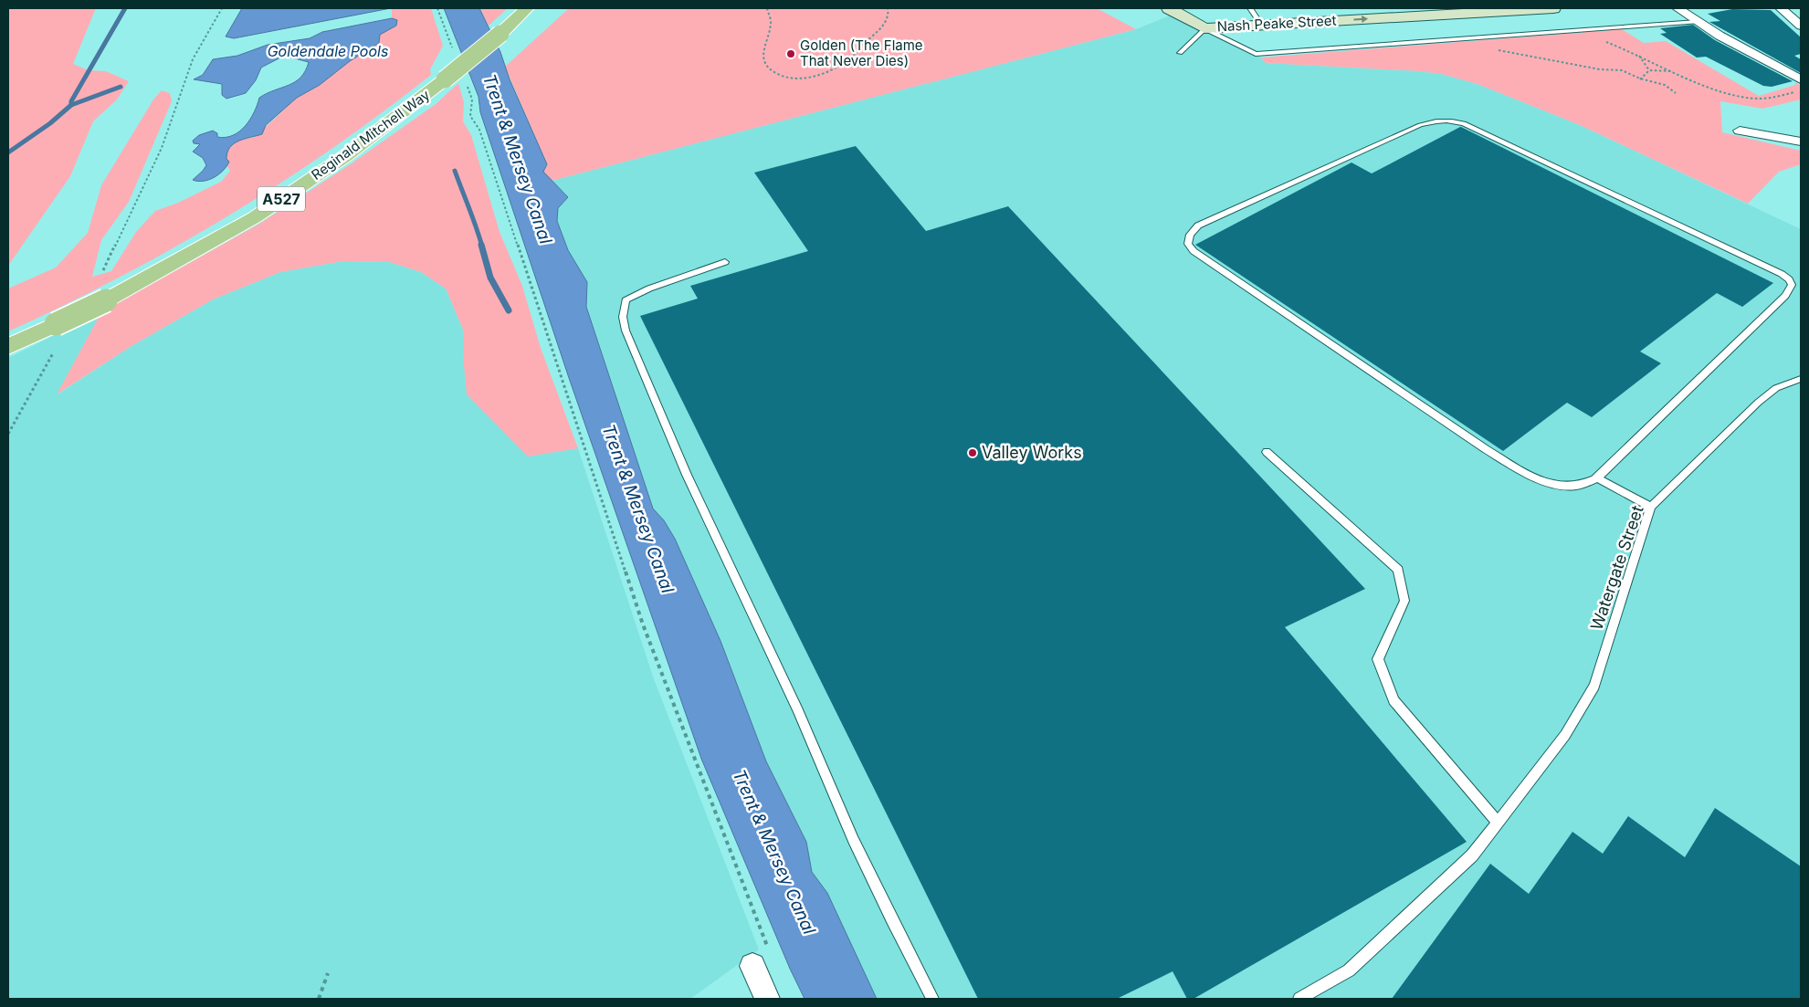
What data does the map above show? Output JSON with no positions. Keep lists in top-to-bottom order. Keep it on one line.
{"streets":{"main road":["Reginald Mitchell Way","A527"],"street":["Nash Peake Street"],"lane":["Watergate Street"]},"one_way":["Nash Peake Street"],"water":["Goldendale Pools","Trent & Mersey Canal"],"places":["Golden (The Flame That Never Dies)","Valley Works"]}
